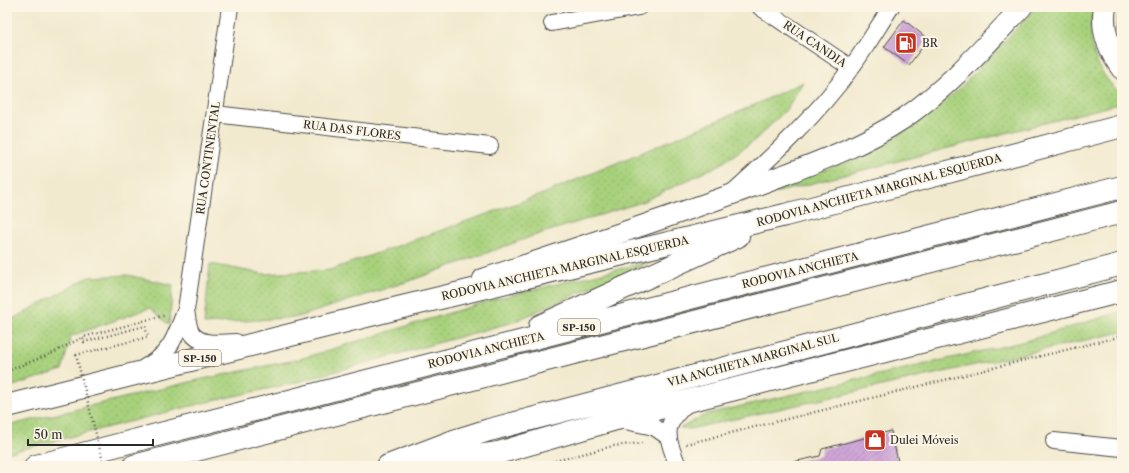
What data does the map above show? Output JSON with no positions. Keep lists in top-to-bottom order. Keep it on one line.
{"streets":{"highway":["RODOVIA ANCHIETA MARGINAL ESQUERDA","RODOVIA ANCHIETA","SP-150","VIA ANCHIETA MARGINAL SUL"],"street":["RUA CANDIA","RUA DAS FLORES","RUA CONTINENTAL"]},"crossings":[["RUA DAS FLORES","RUA CONTINENTAL"],["RUA CONTINENTAL","RODOVIA ANCHIETA MARGINAL ESQUERDA"]],"places":{"fuel station":["BR"],"shop":["Dulei Móveis"]},"scale_bar":"50 m"}
